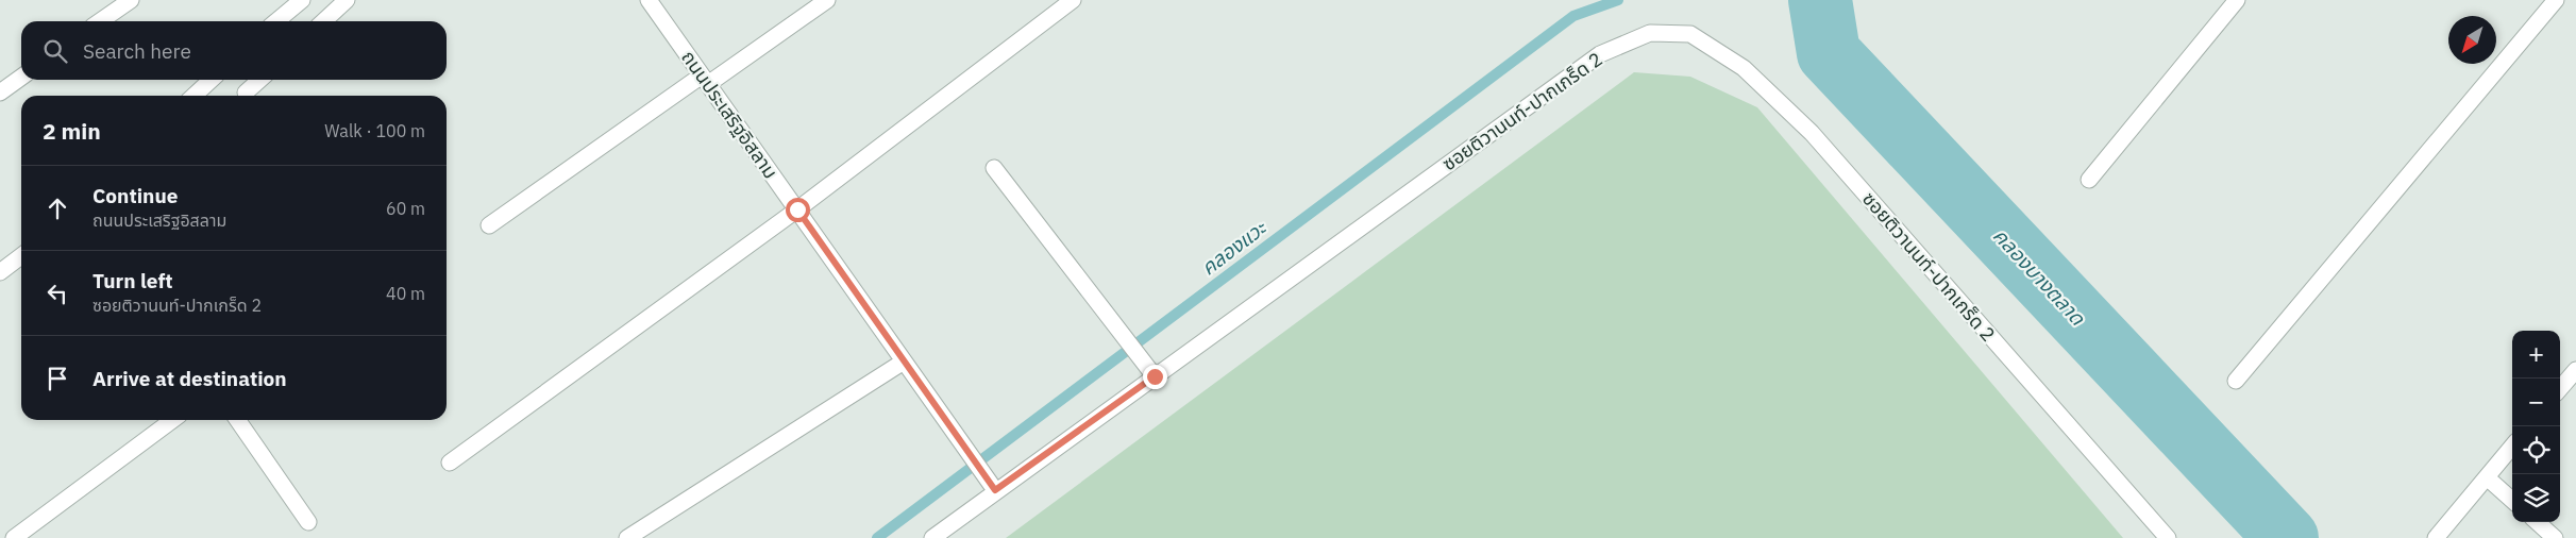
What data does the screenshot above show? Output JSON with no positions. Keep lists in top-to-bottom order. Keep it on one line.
{"streets":{"street":["ซอยติวานนท์-ปากเกร็ด 2","ถนนประเสริฐอิสลาม"]},"crossings":[["ซอยติวานนท์-ปากเกร็ด 2","ถนนประเสริฐอิสลาม"]],"water":["คลองแวะ","คลองบางตลาด"],"north":"bottom left","page":{"search":"Search here","heading":["2 min","Walk · 100 m"],"list":[["Continue","ถนนประเสริฐอิสลาม","60 m"],["Turn left","ซอยติวานนท์-ปากเกร็ด 2","40 m"],"Arrive at destination"],"map_buttons":["+","−"]}}
